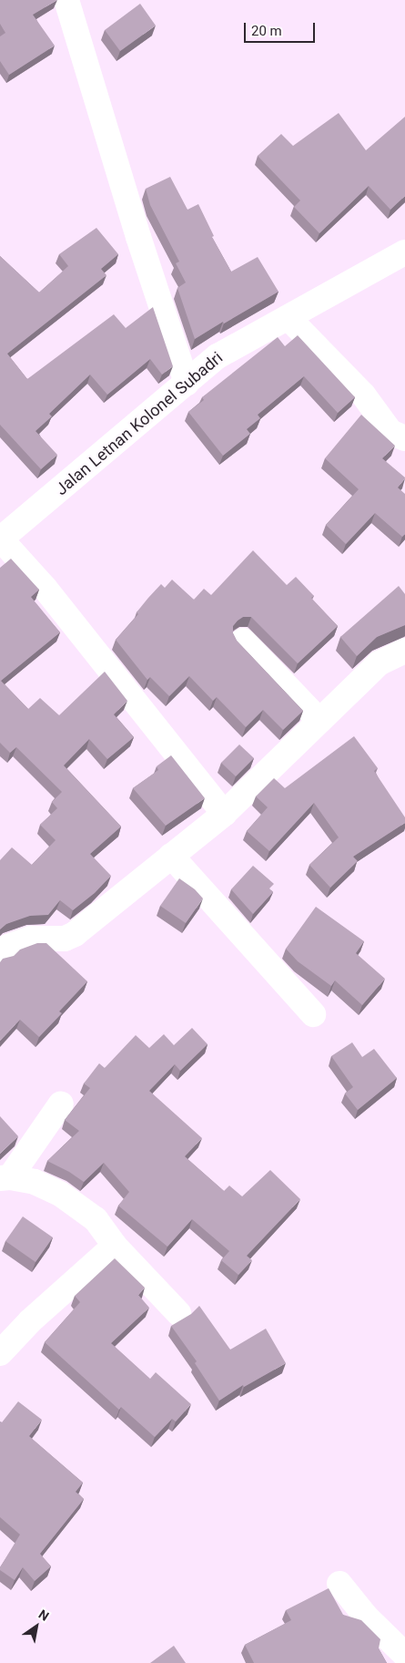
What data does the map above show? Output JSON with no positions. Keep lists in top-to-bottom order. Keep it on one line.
{"streets":{"street":["Jalan Letnan Kolonel Subadri"]},"scale_bar":"20 m","north":"top right"}
